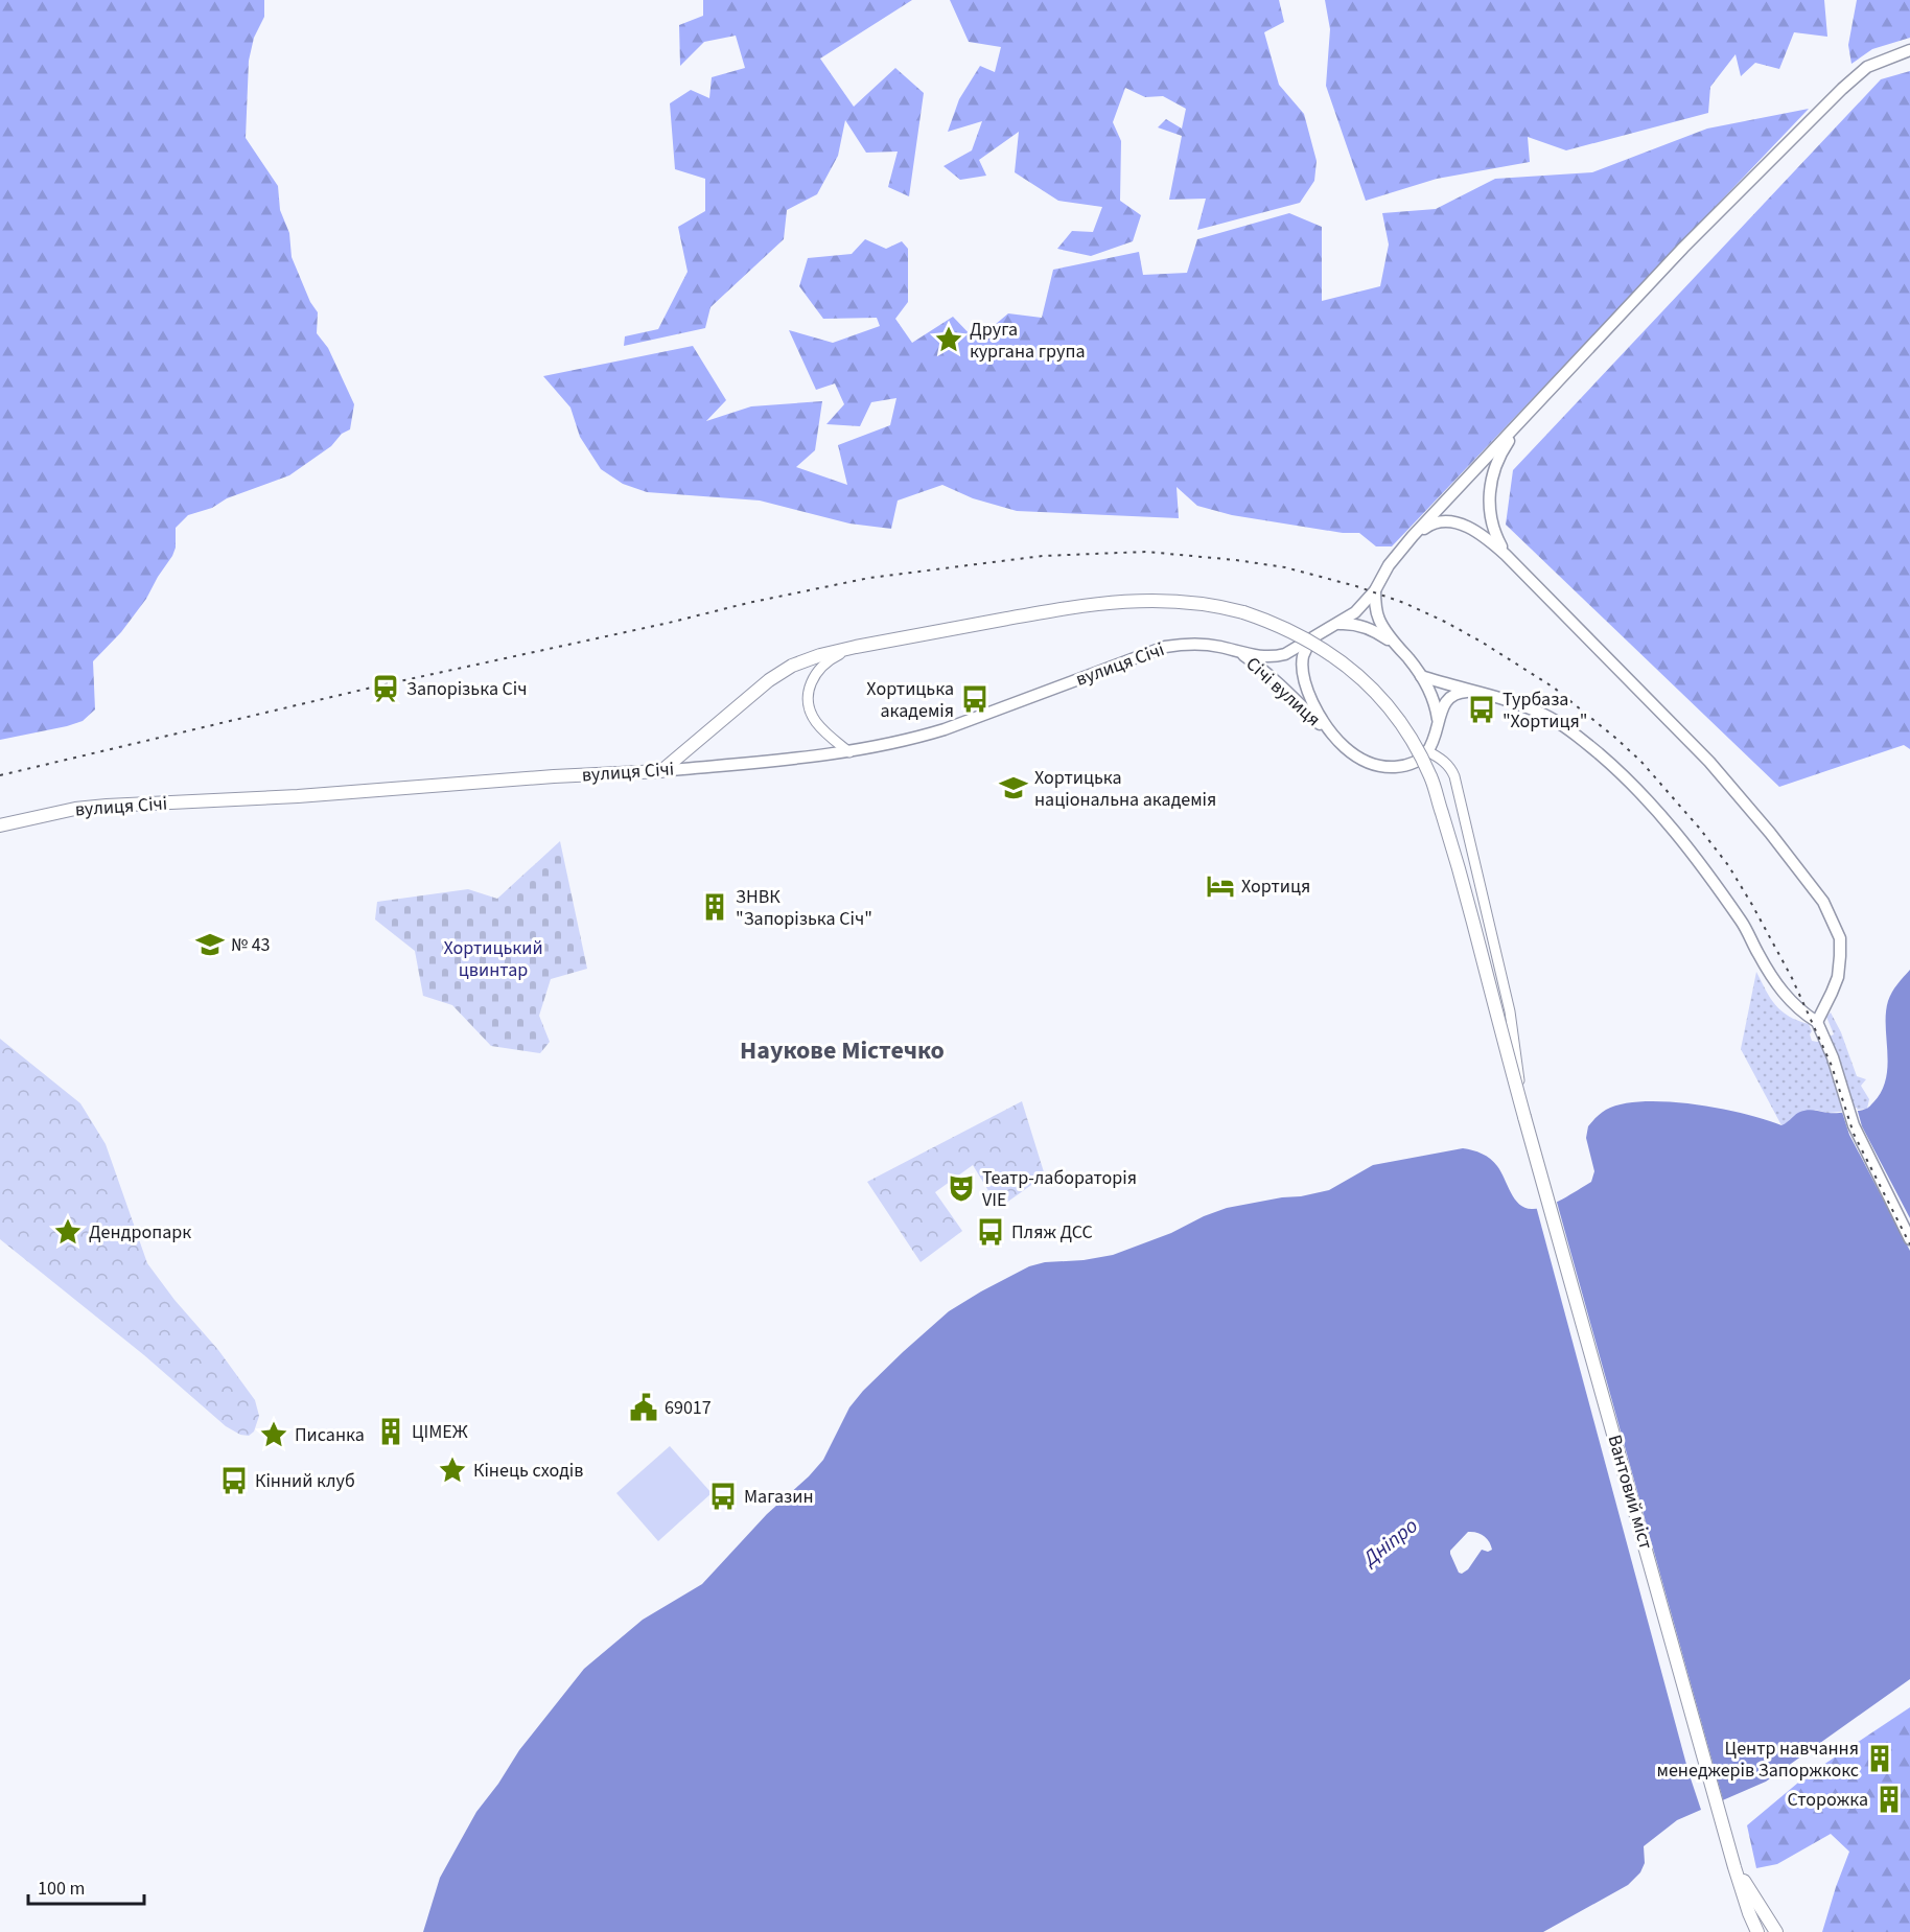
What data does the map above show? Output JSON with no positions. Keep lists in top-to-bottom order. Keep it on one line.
{"streets":{"main road":["вулиця Січі","Січі вулиця","Вантовий міст"]},"crossings":[["вулиця Січі","Січі вулиця"],["вулиця Січі","Вантовий міст"]],"districts":["Наукове Містечко"],"water":["Дніпро"],"parks":["Хортицький цвинтар"],"places":{"place":["Друга кургана група","Дендропарк","Писанка","Кінець сходів"],"station":["Запорізька Січ"],"bus stop":["Хортицька академія","Турбаза \"Хортиця\"","Пляж ДСС","Кінний клуб","Магазин"],"school or university":["Хортицька національна академія","№ 43"],"hotel":["Хортиця"],"building":["ЗНВК \"Запорізька Січ\"","ЦІМЕЖ","Центр навчання менеджерів Запоржкокс","Сторожка"],"theatre":["Театр-лабораторія VIE"],"public building":["69017"]},"scale_bar":"100 m"}
